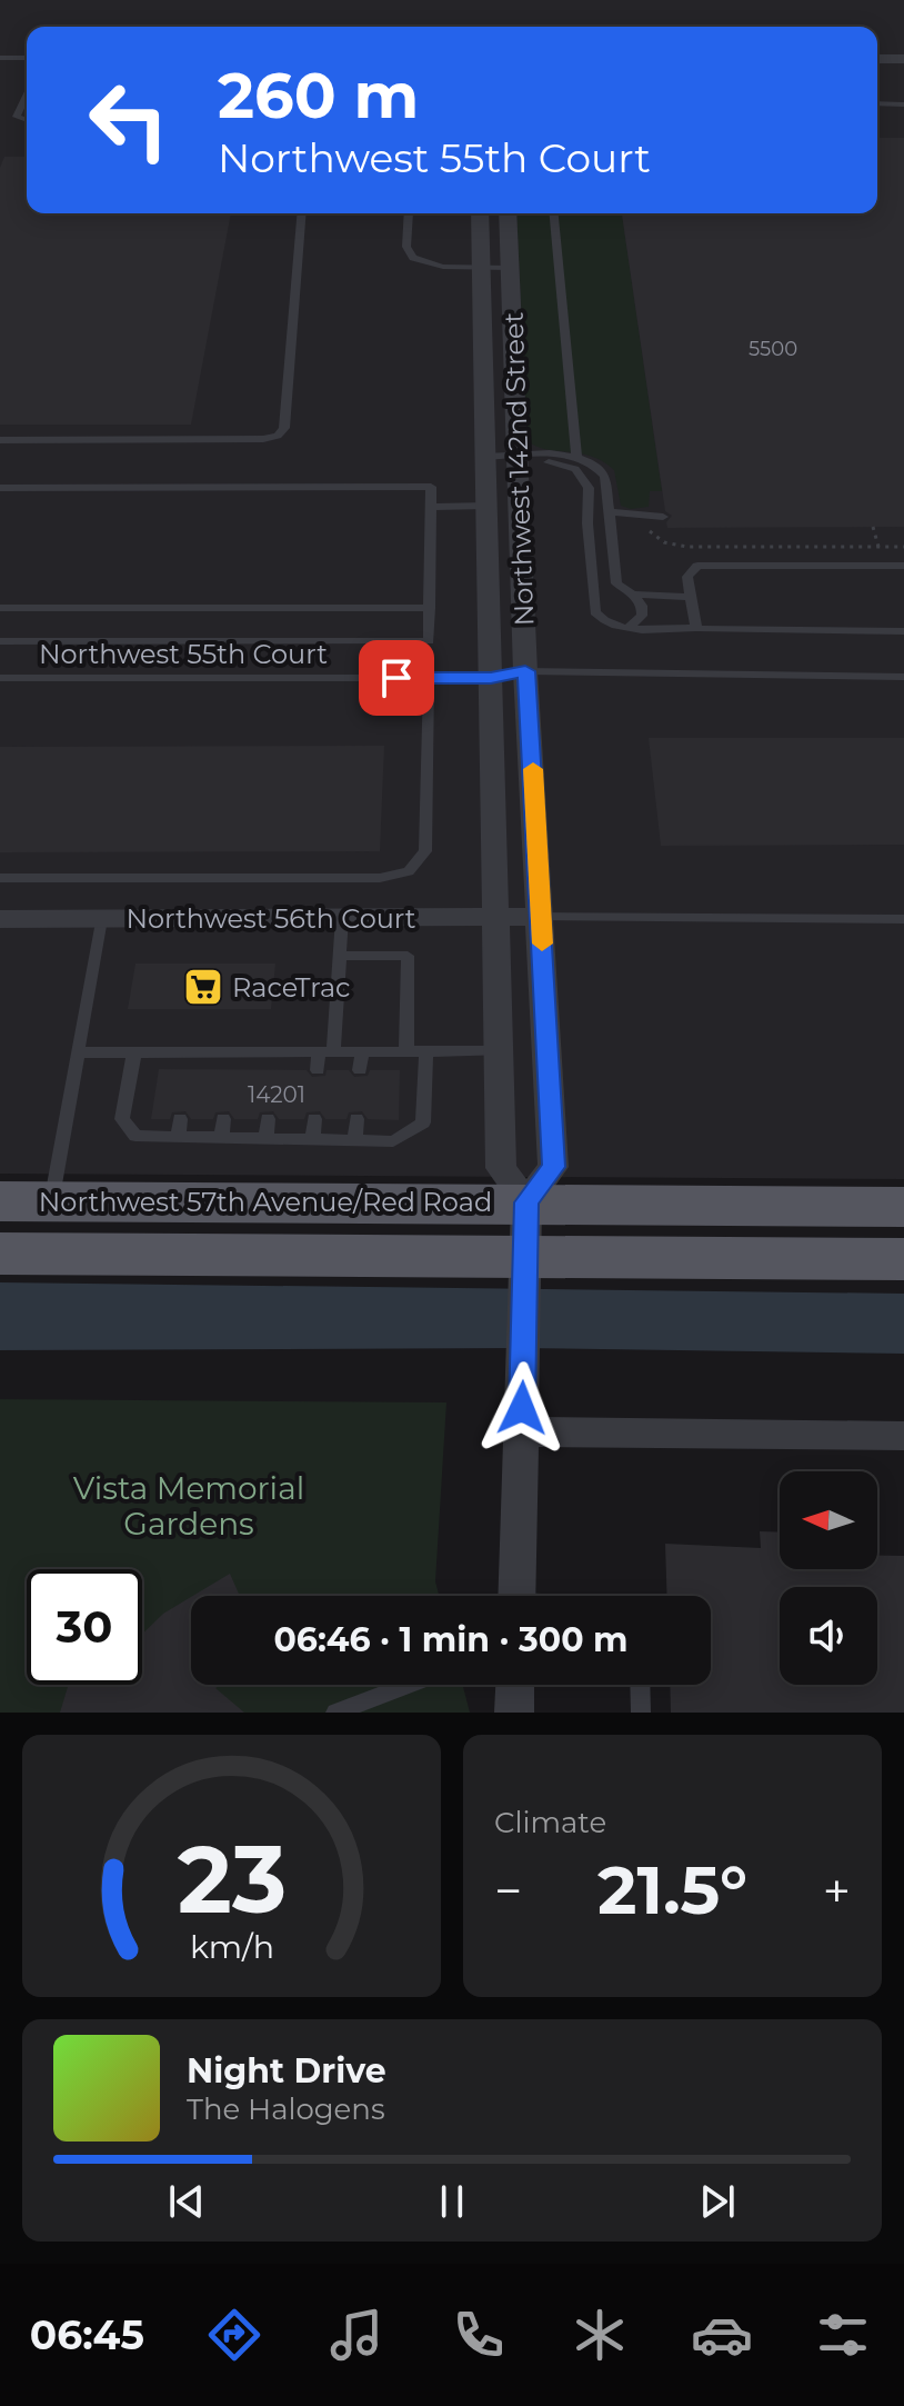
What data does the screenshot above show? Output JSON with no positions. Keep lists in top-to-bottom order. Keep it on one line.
{"streets":{"main road":["Northwest 57th Avenue/Red Road"],"street":["Northwest 142nd Street","Northwest 56th Court"],"lane":["Northwest 55th Court"]},"crossings":[["Northwest 142nd Street","Northwest 55th Court"],["Northwest 142nd Street","Northwest 56th Court"],["Northwest 142nd Street","Northwest 57th Avenue/Red Road"]],"parks":["Vista Memorial Gardens"],"places":{"supermarket":["RaceTrac"]},"house_numbers":["5500","14201"],"north":"left","page":{"turn":["260 m","Northwest 55th Court"],"limit":"30","trip":"06:46 · 1 min · 300 m","tile":"Climate","heat":["−","21.5°","+"],"song":["Night Drive","The Halogens"],"tabs":"06:45","gauge":["23","km/h"]}}
